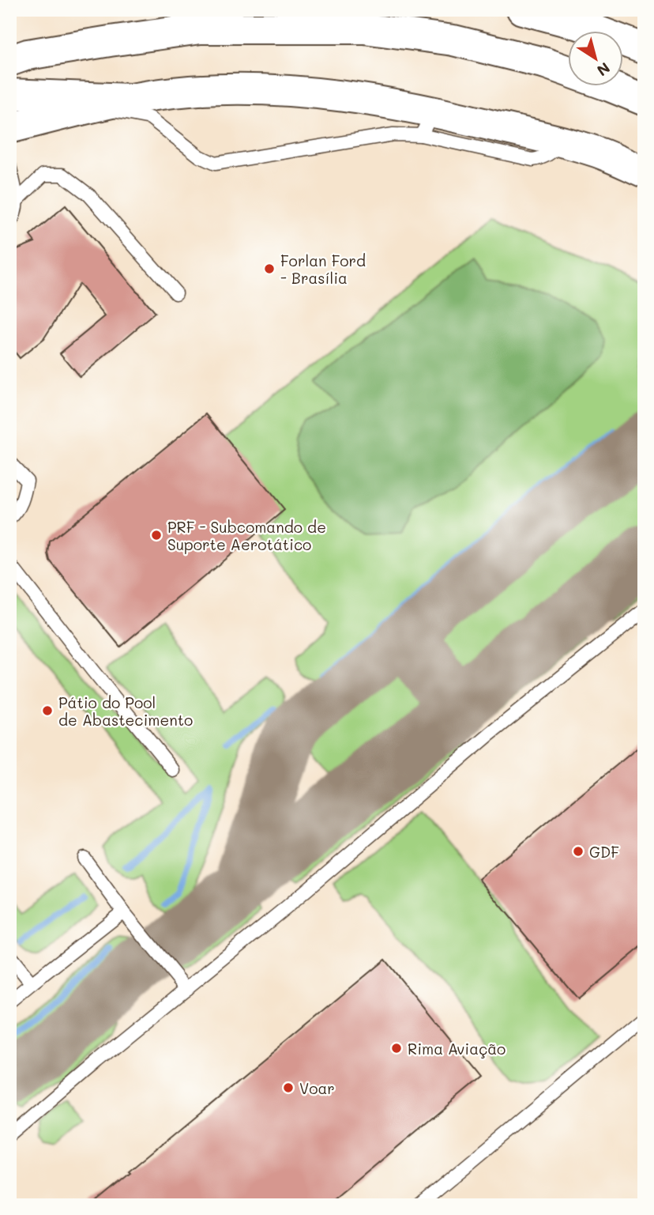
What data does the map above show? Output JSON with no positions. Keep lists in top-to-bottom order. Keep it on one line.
{"places":["Forlan Ford - Brasília","PRF - Subcomando de Suporte Aerotático","Pátio do Pool de Abastecimento","GDF","Rima Aviação","Voar"],"north":"bottom right"}
